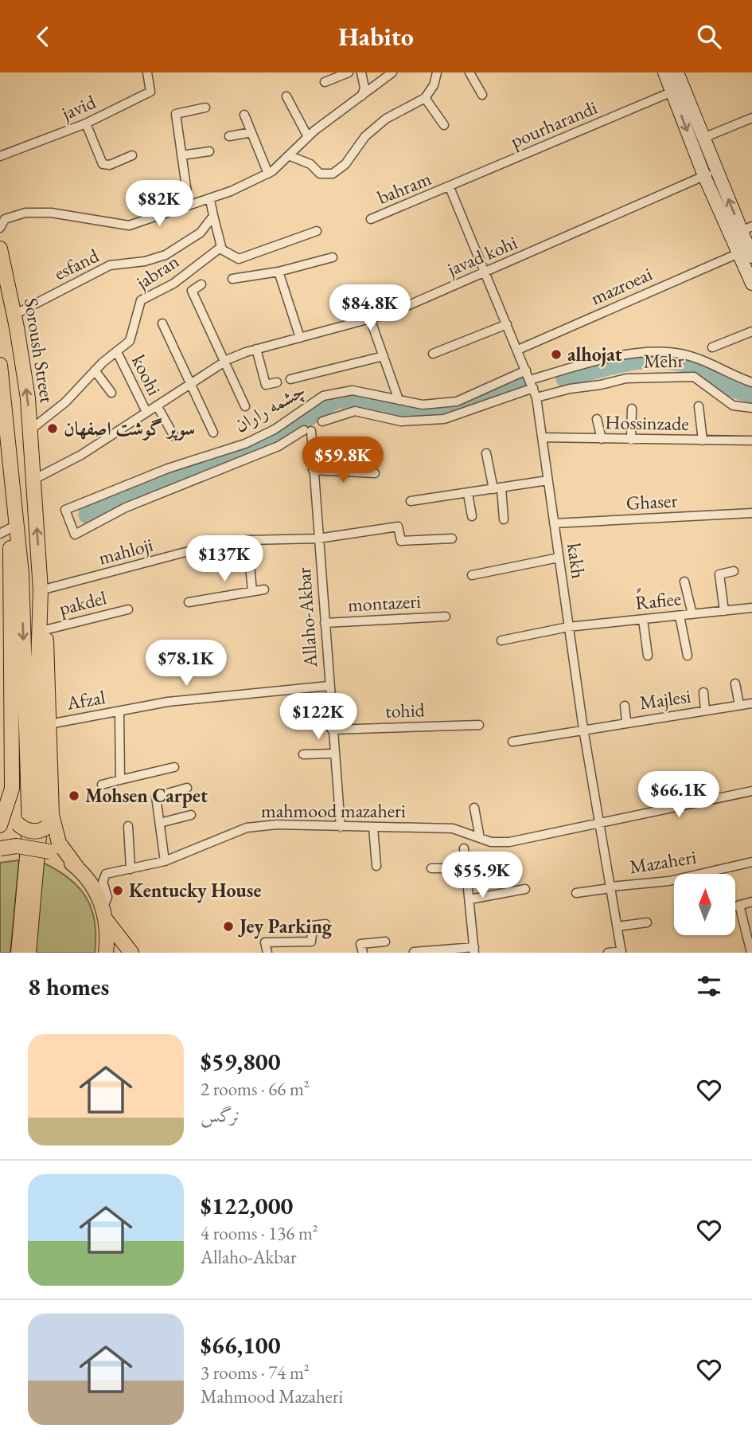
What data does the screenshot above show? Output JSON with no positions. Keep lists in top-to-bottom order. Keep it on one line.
{"streets":{"main road":["Soroush Street"],"street":["javid","pourharandi","bahram","javad kohi","esfand","jabran","mazroeai","Mehr","koohi","چشمه راران","Hossinzade","Ghaser","mahloji","kakh","ًRafiee","pakdel","montazeri","Allaho-Akbar","Majlesi","Afzal","tohid","mahmood mazaheri","Mazaheri"]},"crossings":[["pourharandi","bahram"],["pourharandi","kakh"],["bahram","kakh"],["javad kohi","Soroush Street"],["javad kohi","koohi"],["javad kohi","kakh"],["esfand","Soroush Street"],["jabran","Soroush Street"],["jabran","koohi"],["mazroeai","kakh"],["Soroush Street","mahloji"],["Mehr","kakh"],["چشمه راران","kakh"],["چشمه راران","Allaho-Akbar"],["Hossinzade","kakh"],["Ghaser","kakh"],["mahloji","Allaho-Akbar"],["kakh","ًRafiee"],["kakh","Majlesi"],["kakh","mahmood mazaheri"],["kakh","Mazaheri"],["montazeri","Allaho-Akbar"],["Allaho-Akbar","Afzal"],["Allaho-Akbar","tohid"],["Allaho-Akbar","mahmood mazaheri"]],"places":["alhojat","سوپر گوشت اصفهان","Mohsen Carpet","Kentucky House","Jey Parking"],"north":"top","page":{"header":"Habito","price":["$82K","$84.8K","$59.8K","$137K","$78.1K","$122K","$66.1K","$55.9K"],"heading":"8 homes","list":[{"name":"$59,800","note":"2 rooms · 66 m² · نرگس"},{"name":"$122,000","note":"4 rooms · 136 m² · Allaho-Akbar"},{"name":"$66,100","note":"3 rooms · 74 m² · Mahmood Mazaheri"}]}}
